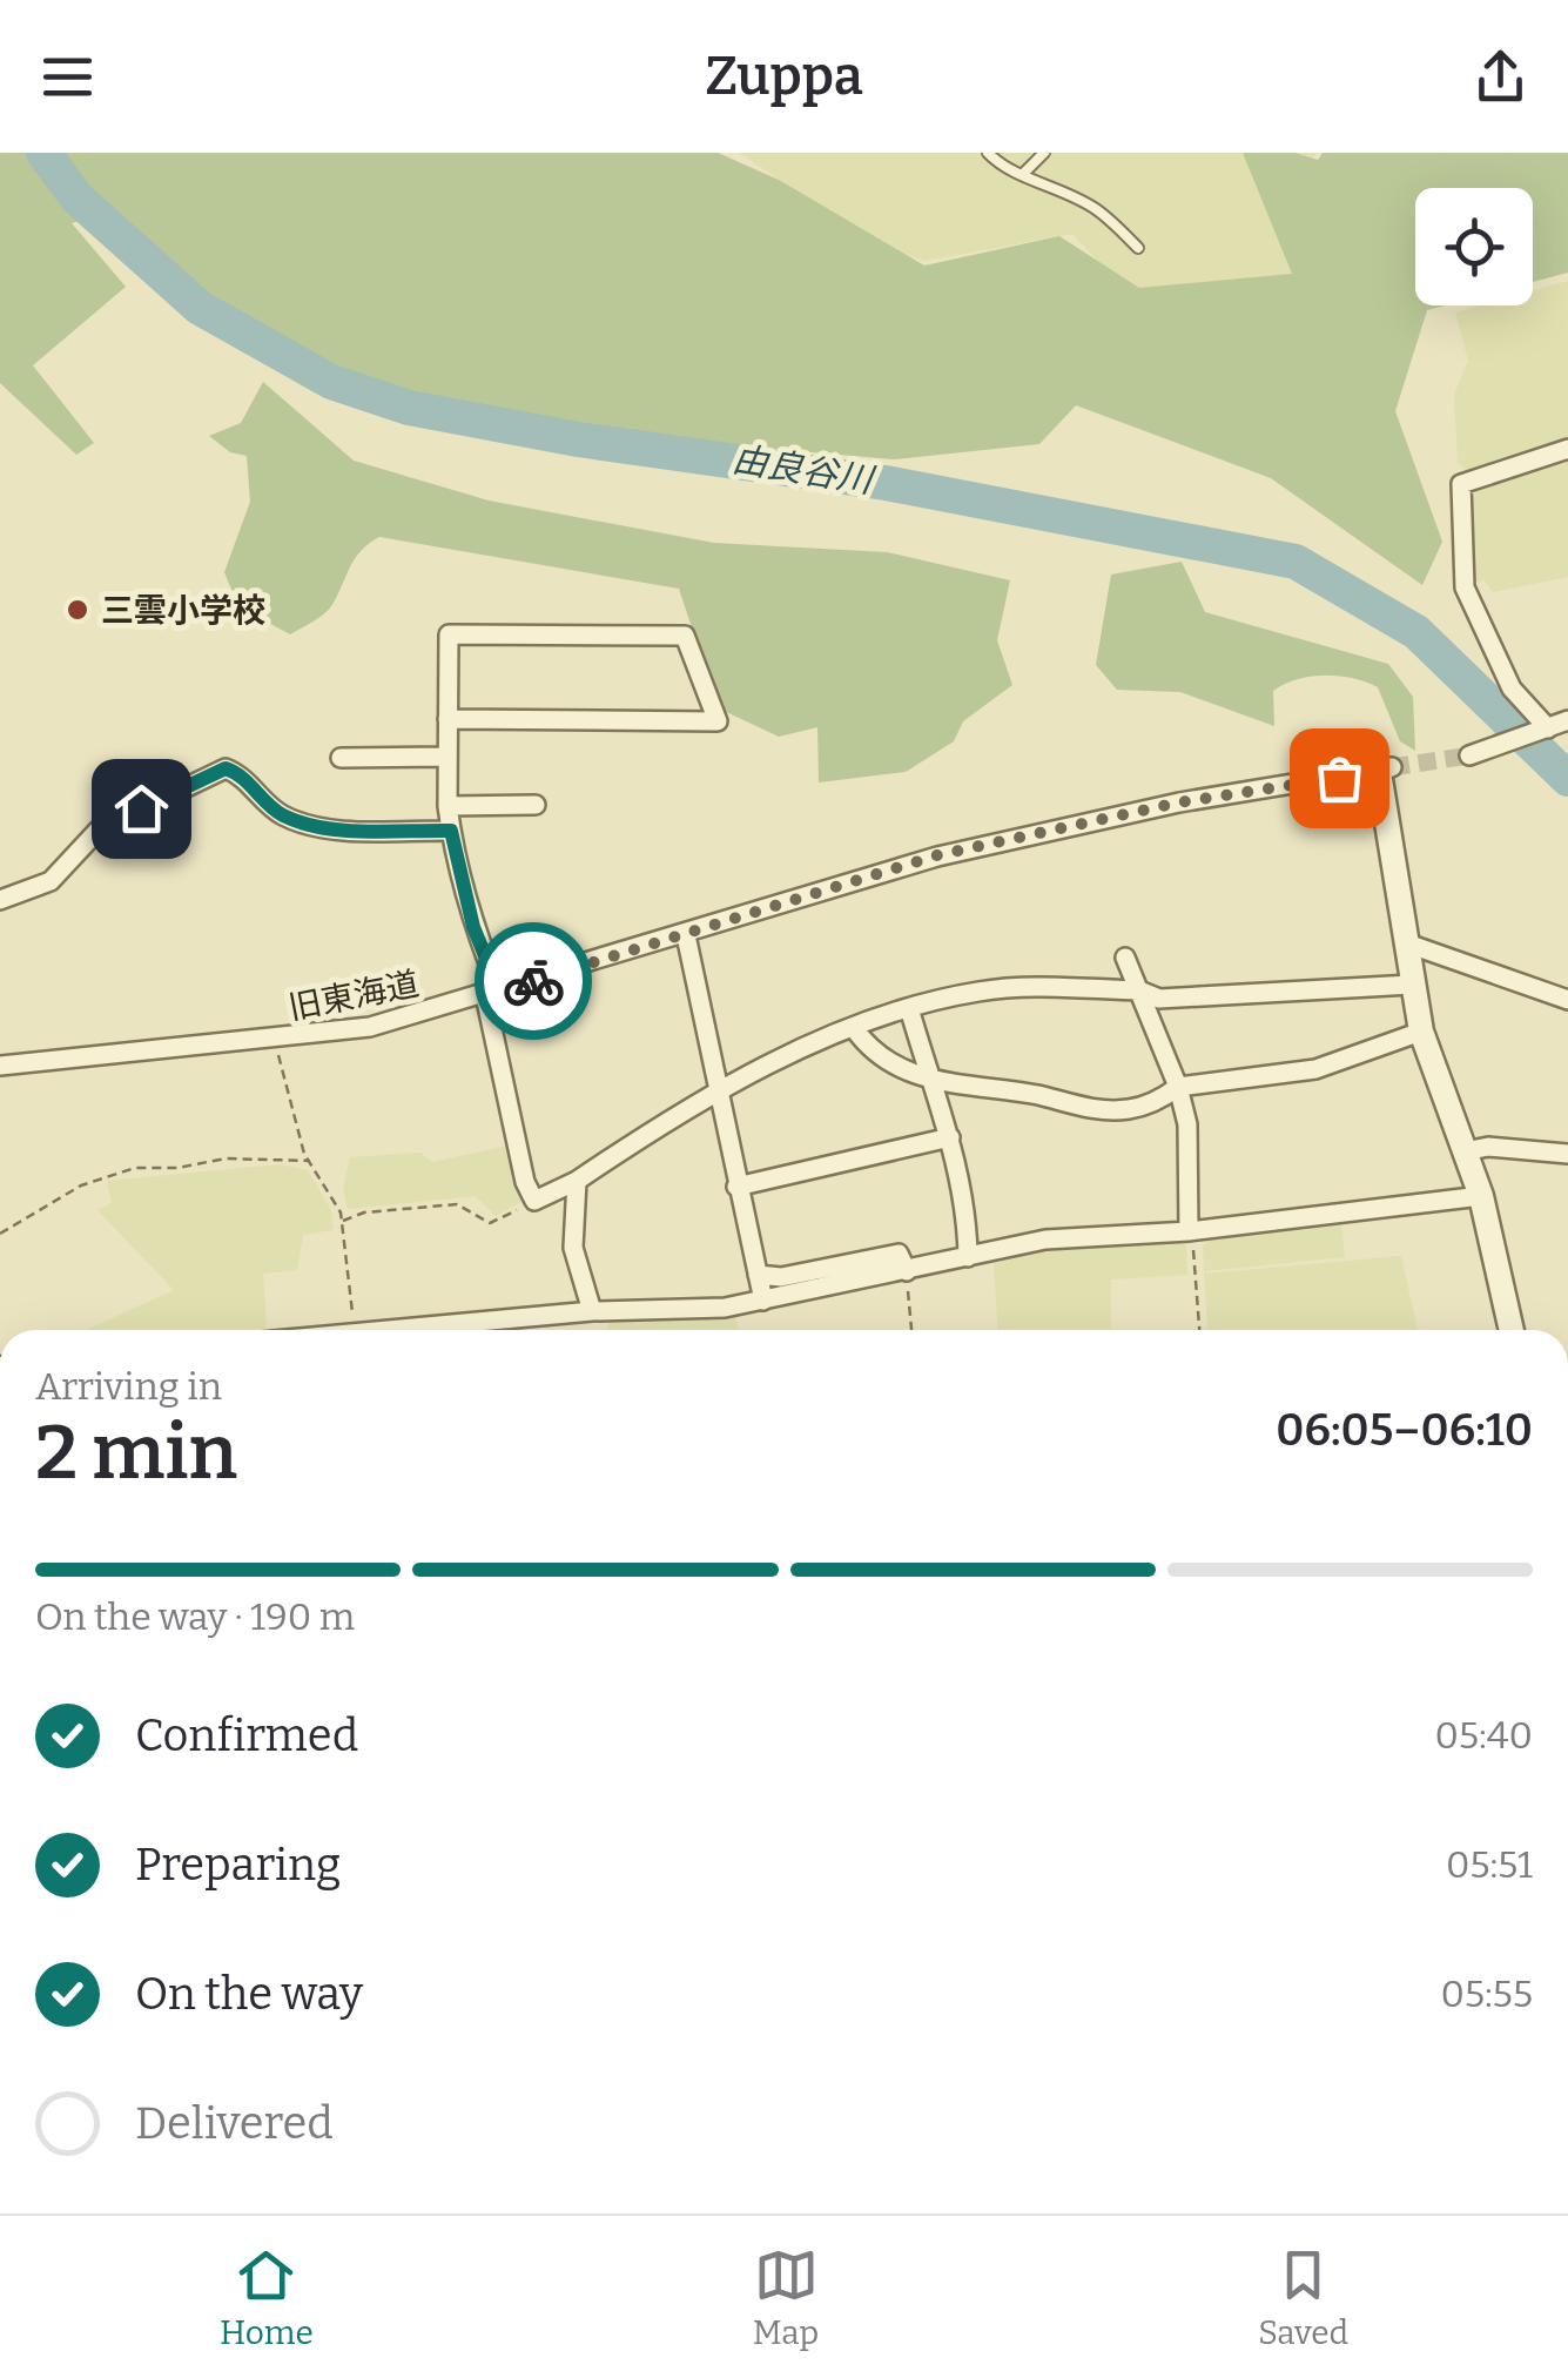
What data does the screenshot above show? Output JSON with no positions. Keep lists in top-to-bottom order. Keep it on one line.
{"streets":{"street":["旧東海道"]},"water":["由良谷川"],"places":["三雲小学校"],"page":{"header":"Zuppa","heading":["2 min","Arriving in","06:05–06:10"],"bar":"On the way · 190 m","list":[["Confirmed","05:40"],["Preparing","05:51"],["On the way","05:55"],"Delivered"],"tabs":["Home","Map","Saved"]}}
